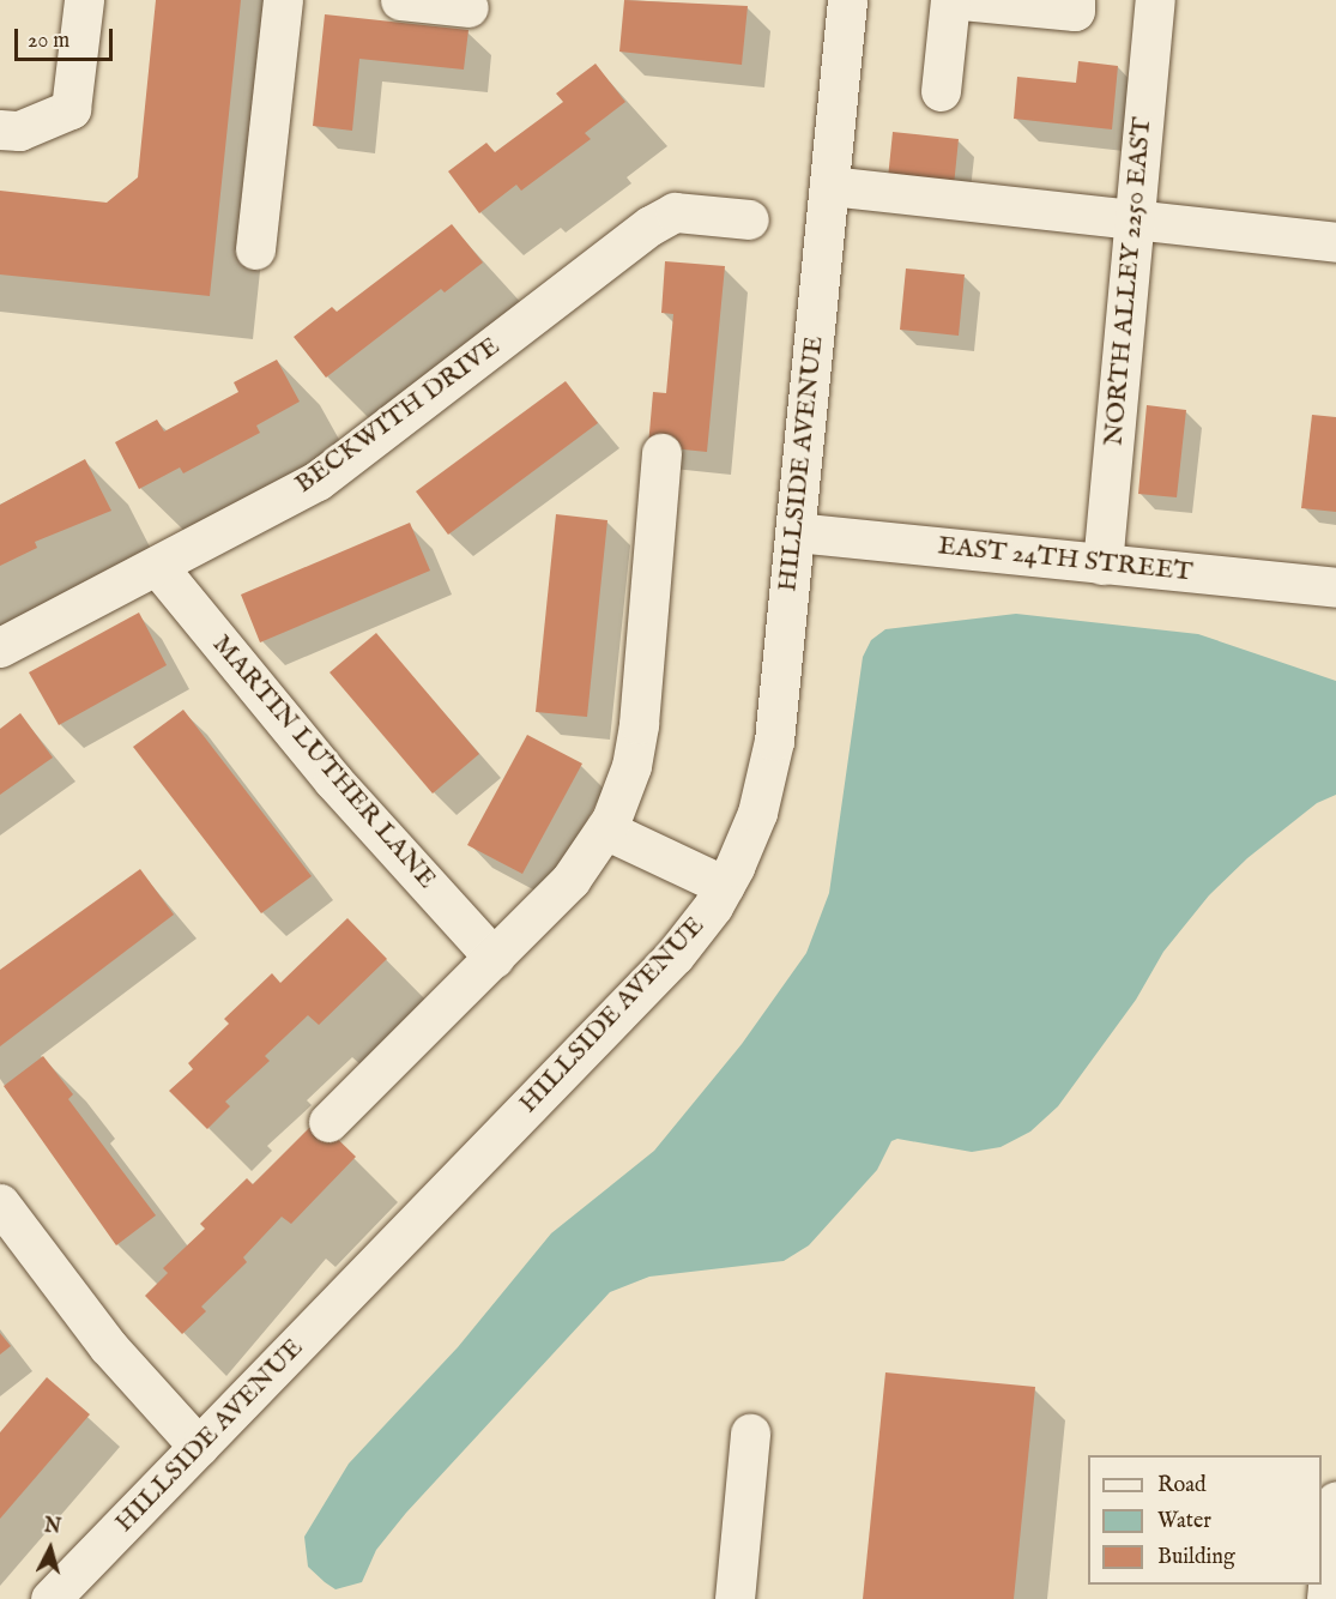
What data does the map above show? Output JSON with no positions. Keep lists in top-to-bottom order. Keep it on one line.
{"streets":{"street":["NORTH ALLEY 2250 EAST","BECKWITH DRIVE","HILLSIDE AVENUE","EAST 24TH STREET","MARTIN LUTHER LANE"]},"crossings":[["NORTH ALLEY 2250 EAST","EAST 24TH STREET"],["BECKWITH DRIVE","MARTIN LUTHER LANE"],["HILLSIDE AVENUE","EAST 24TH STREET"]],"legend":["Road","Water","Building"],"scale_bar":"20 m","north":"top"}
